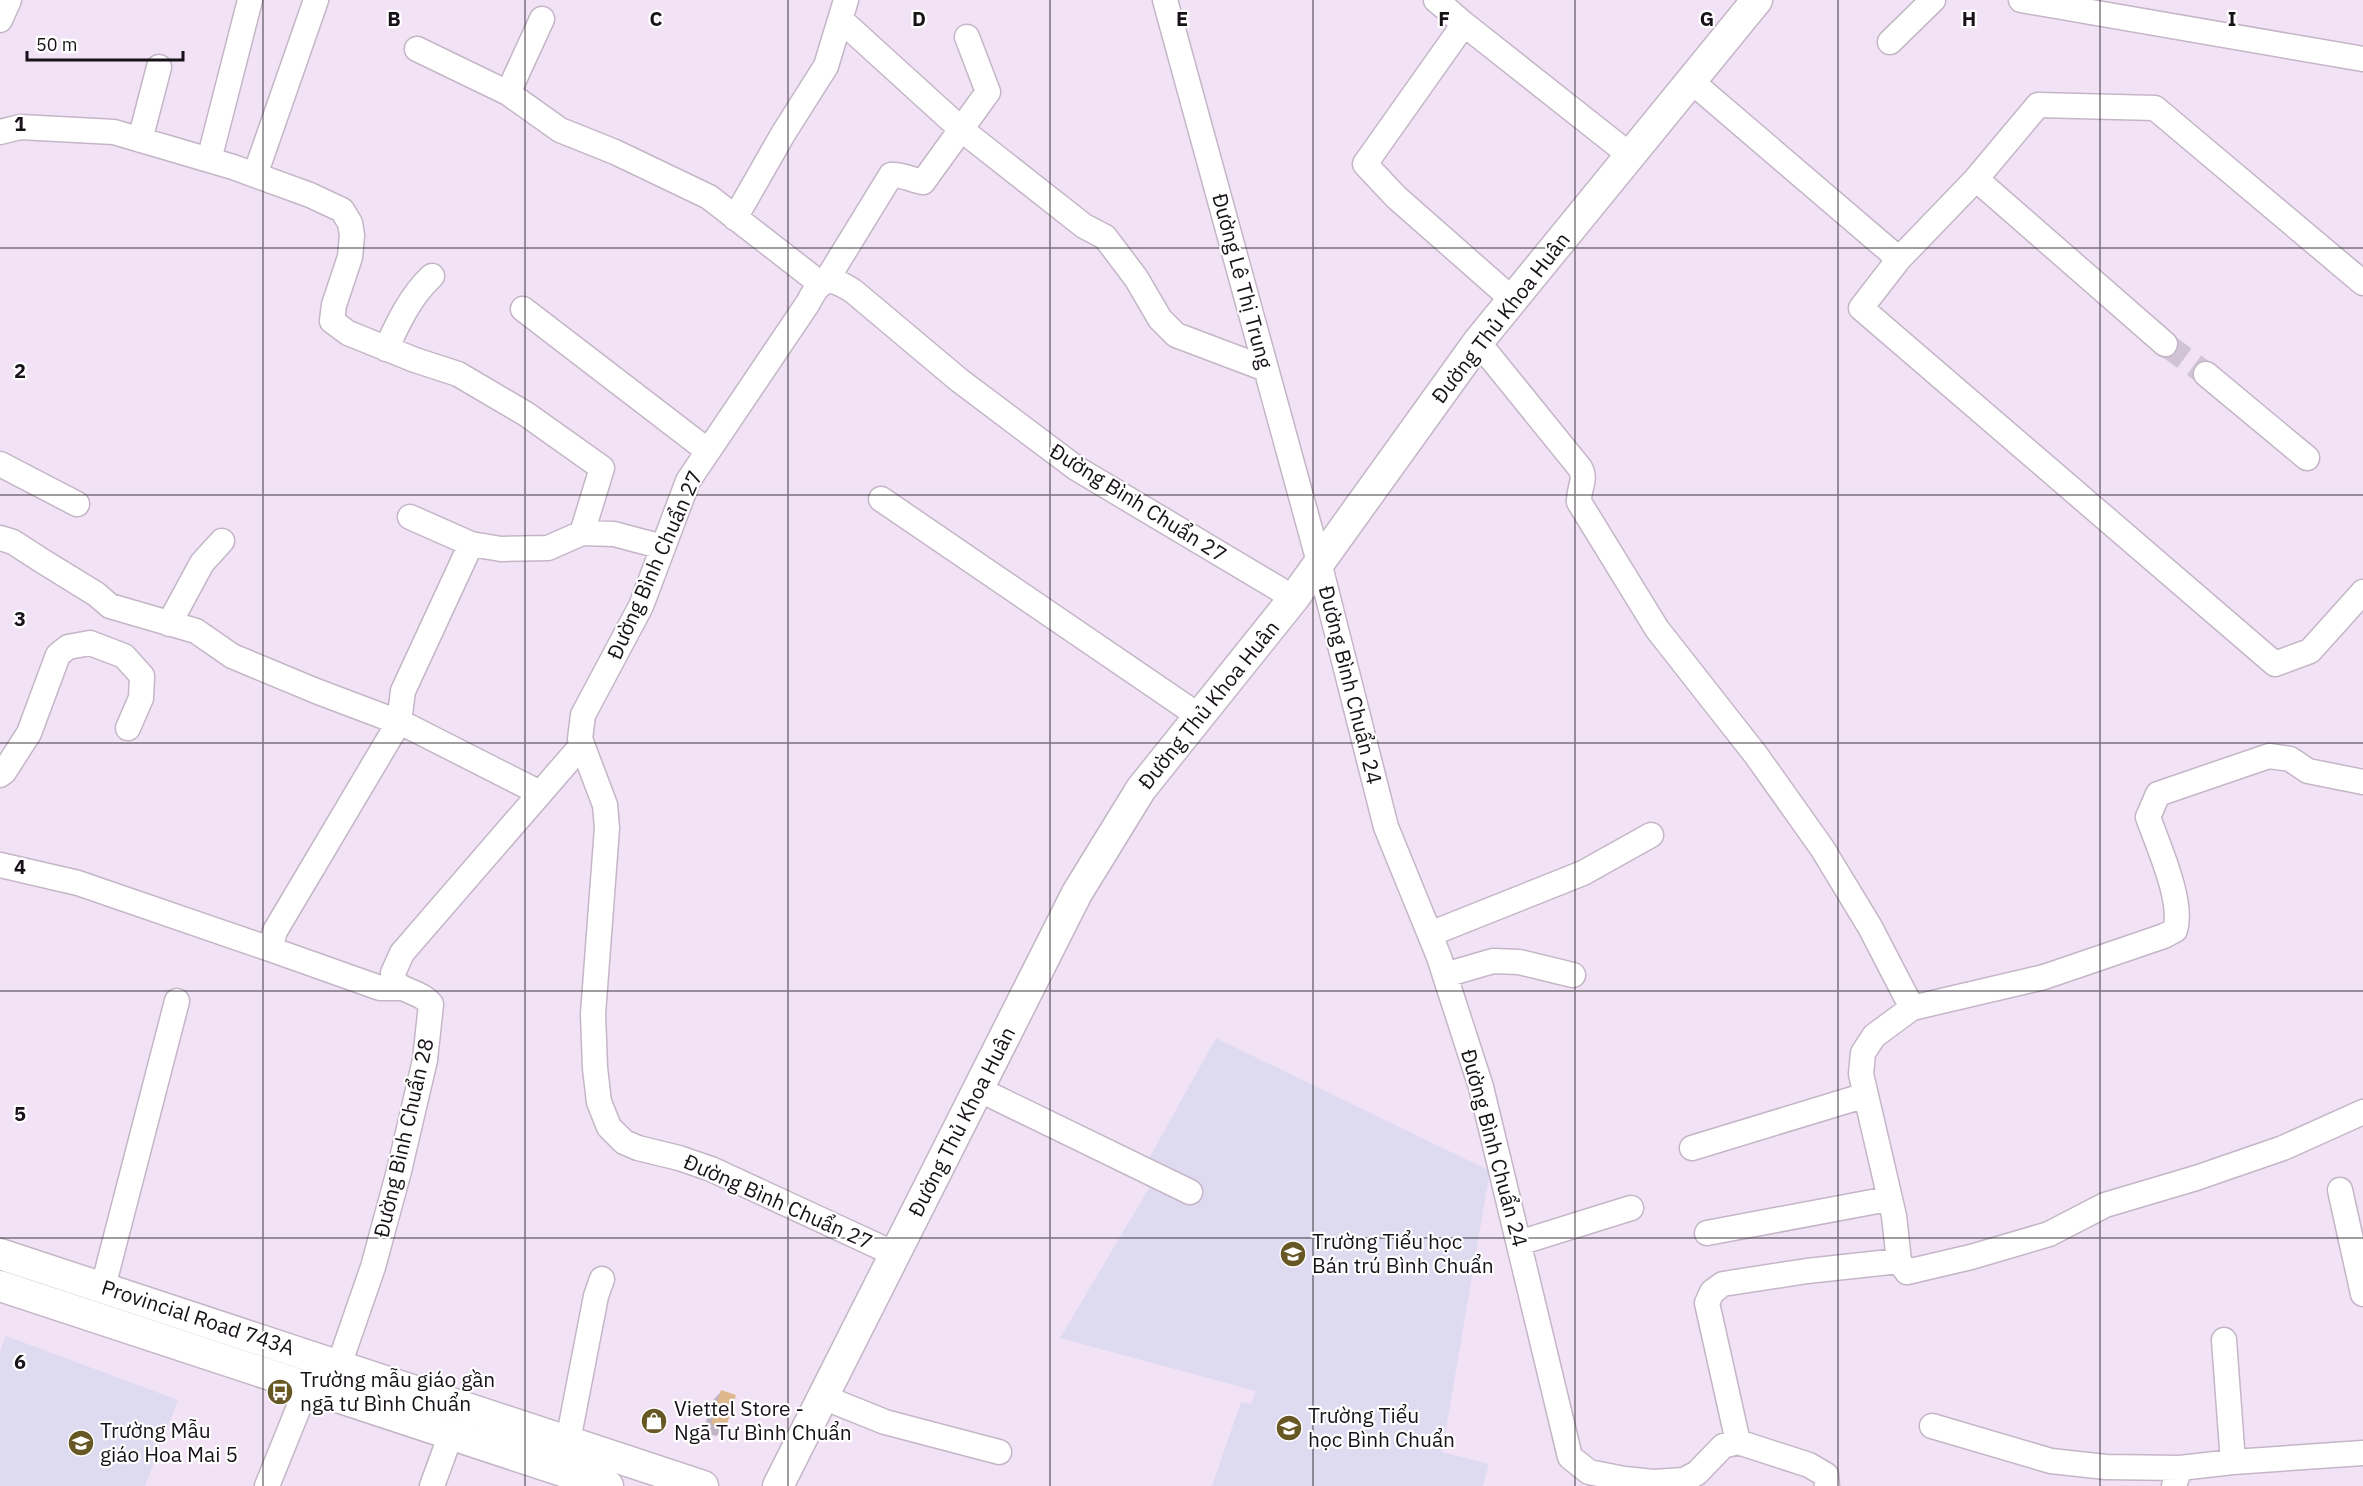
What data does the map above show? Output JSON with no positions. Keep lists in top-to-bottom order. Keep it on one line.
{"streets":{"main road":["Đường Thủ Khoa Huân","Provincial Road 743A"],"street":["Đường Lê Thị Trung","Đường Bình Chuẩn 27","Đường Bình Chuẩn 24","Đường Bình Chuẩn 28"]},"crossings":[["Đường Lê Thị Trung","Đường Thủ Khoa Huân"],["Đường Lê Thị Trung","Đường Bình Chuẩn 24"],["Đường Thủ Khoa Huân","Đường Bình Chuẩn 27"],["Đường Thủ Khoa Huân","Đường Bình Chuẩn 24"],["Đường Bình Chuẩn 28","Provincial Road 743A"]],"places":{"school or university":["Trường Tiểu học Bán trú Bình Chuẩn","Trường Tiểu học Bình Chuẩn","Trường Mẫu giáo Hoa Mai 5"],"bus stop":["Trường mẫu giáo gần ngã tư Bình Chuẩn"],"shop":["Viettel Store - Ngã Tư Bình Chuẩn"]},"scale_bar":"50 m","grid":{"columns":["B","C","D","E","F","G","H","I"],"rows":["1","2","3","4","5","6"]}}
